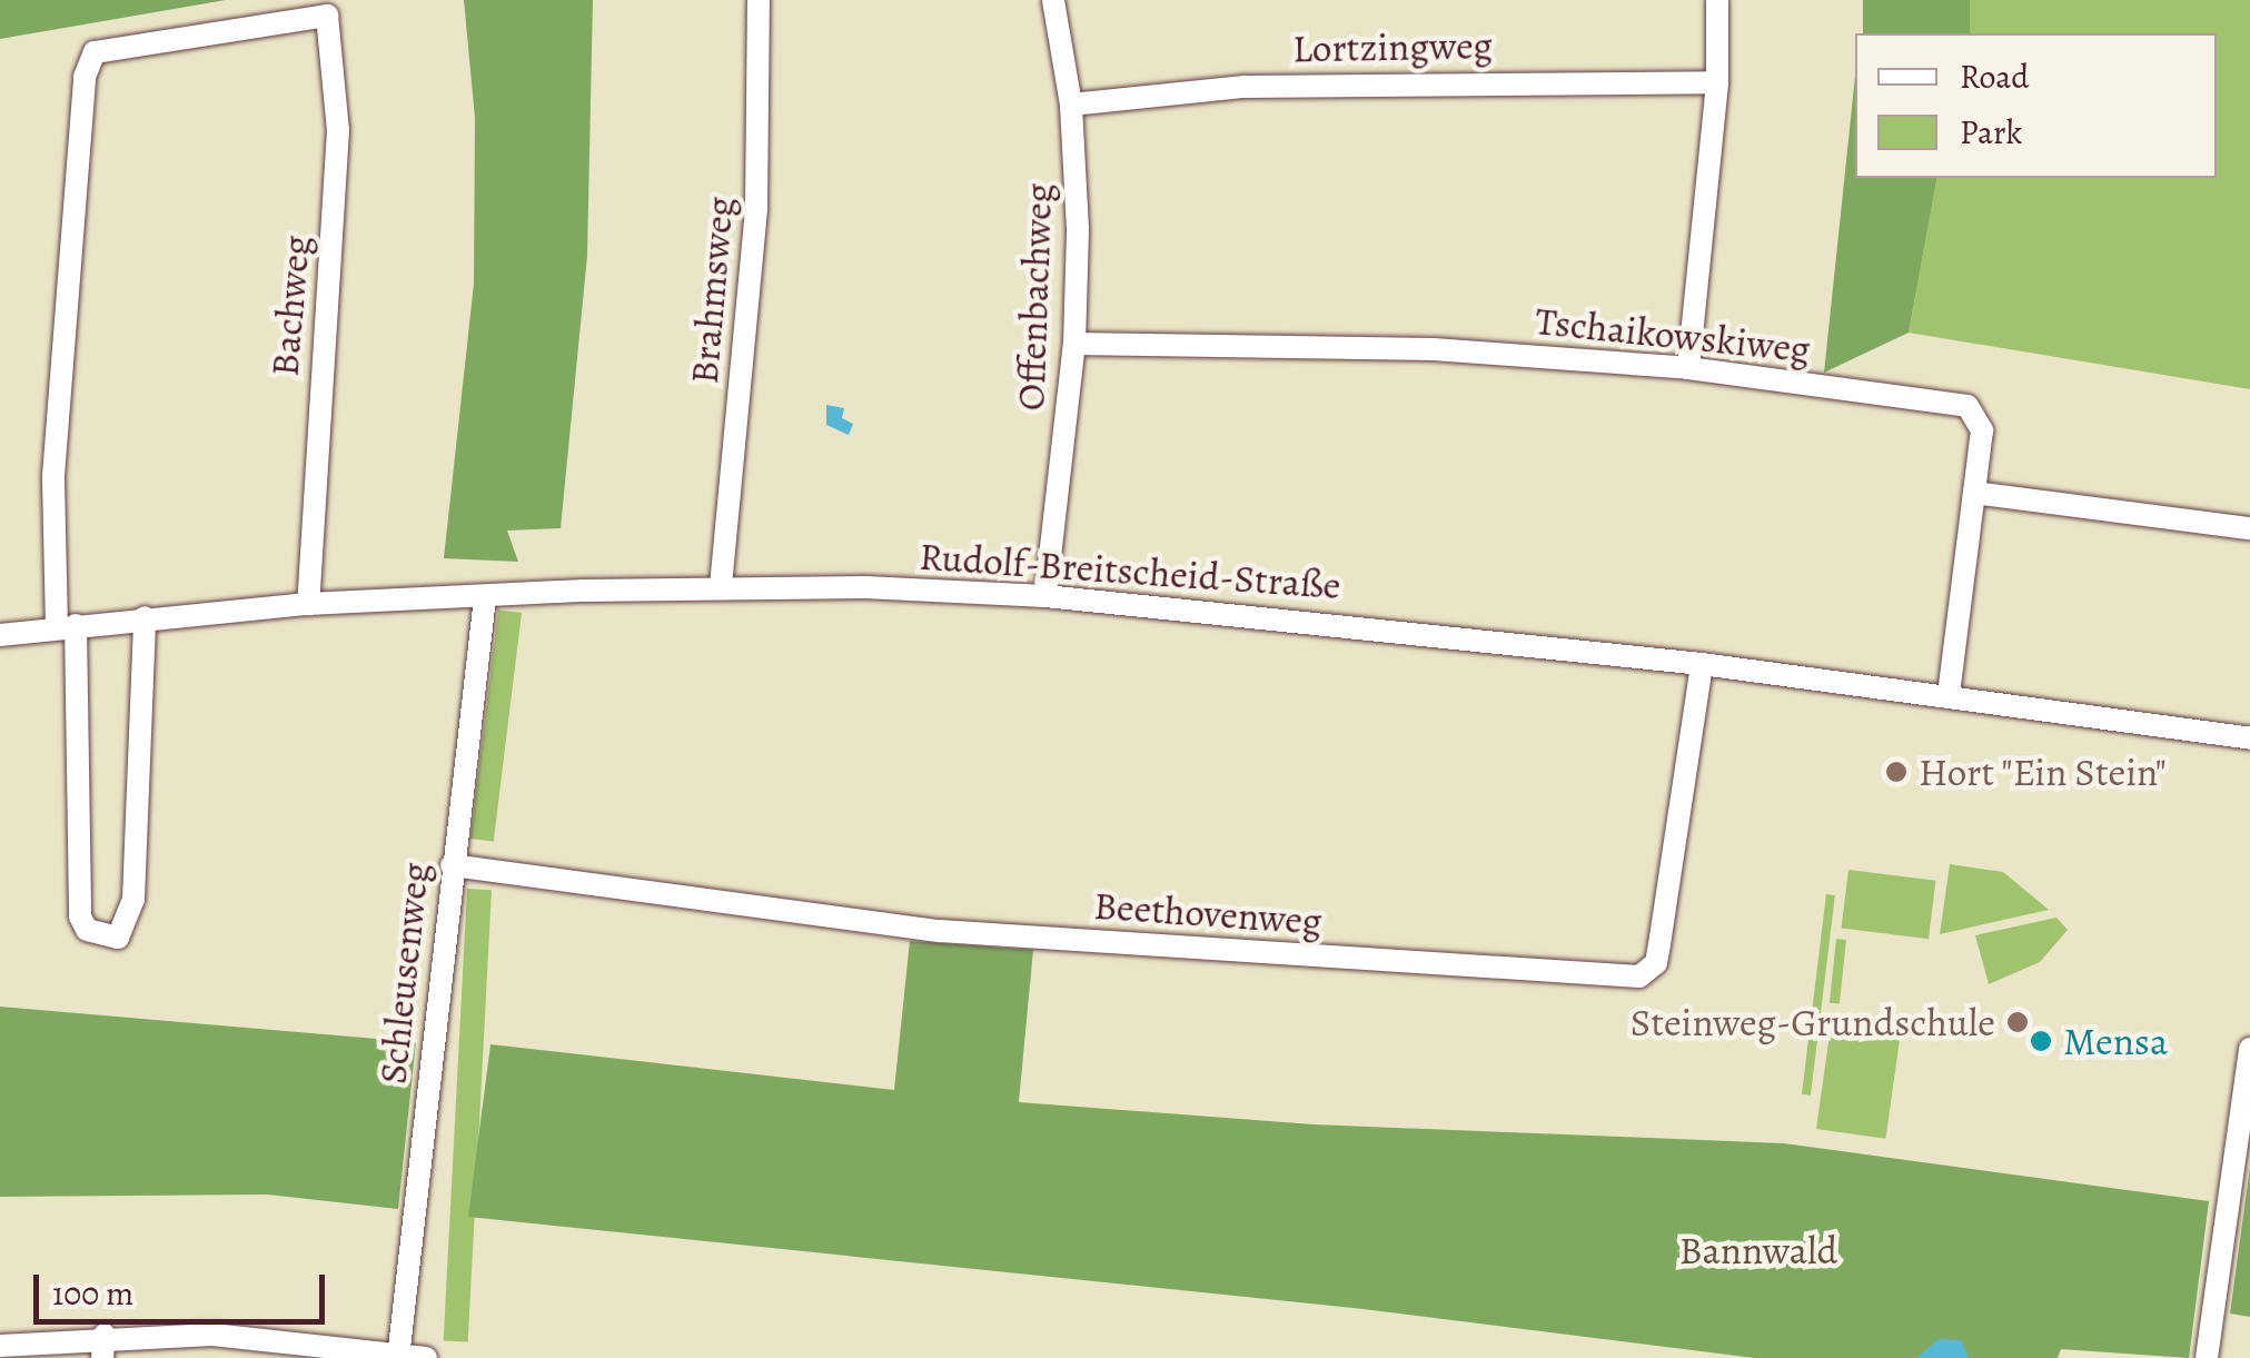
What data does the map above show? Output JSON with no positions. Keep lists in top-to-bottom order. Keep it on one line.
{"streets":{"street":["Lortzingweg","Brahmsweg","Offenbachweg","Bachweg","Tschaikowskiweg","Rudolf-Breitscheid-Straße","Beethovenweg","Schleusenweg"]},"crossings":[["Lortzingweg","Offenbachweg"],["Brahmsweg","Rudolf-Breitscheid-Straße"],["Offenbachweg","Tschaikowskiweg"],["Offenbachweg","Rudolf-Breitscheid-Straße"],["Bachweg","Rudolf-Breitscheid-Straße"],["Tschaikowskiweg","Rudolf-Breitscheid-Straße"],["Rudolf-Breitscheid-Straße","Beethovenweg"],["Rudolf-Breitscheid-Straße","Schleusenweg"],["Beethovenweg","Schleusenweg"]],"parks":["Bannwald"],"places":["Hort \"Ein Stein\"","Steinweg-Grundschule","Mensa"],"legend":["Road","Park"],"scale_bar":"100 m"}
